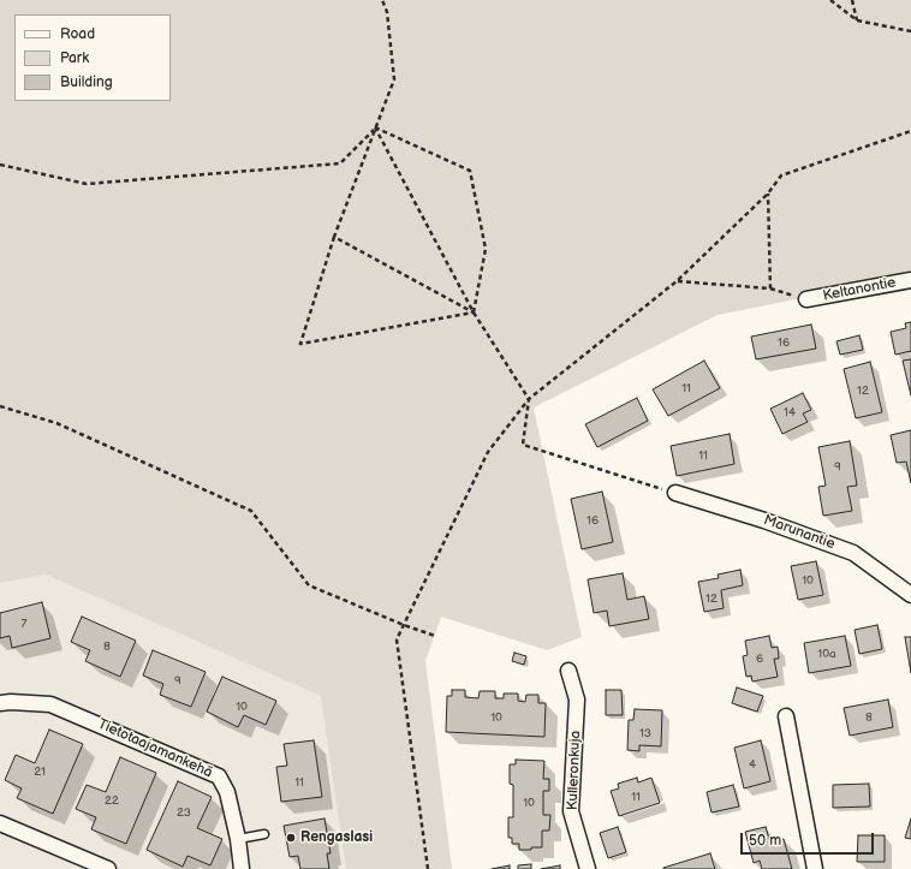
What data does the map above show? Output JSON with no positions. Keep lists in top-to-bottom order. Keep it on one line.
{"streets":{"street":["Keltanontie","Marunantie","Tietotaajamankehä","Kulleronkuja"]},"places":["Rengaslasi"],"house_numbers":["16","11","12","14","11","9","16","10","12","7","8","10a","6","9","10","10","8","13","4","21","11","11","22","10","23"],"legend":["Road","Park","Building"],"scale_bar":"50 m"}
